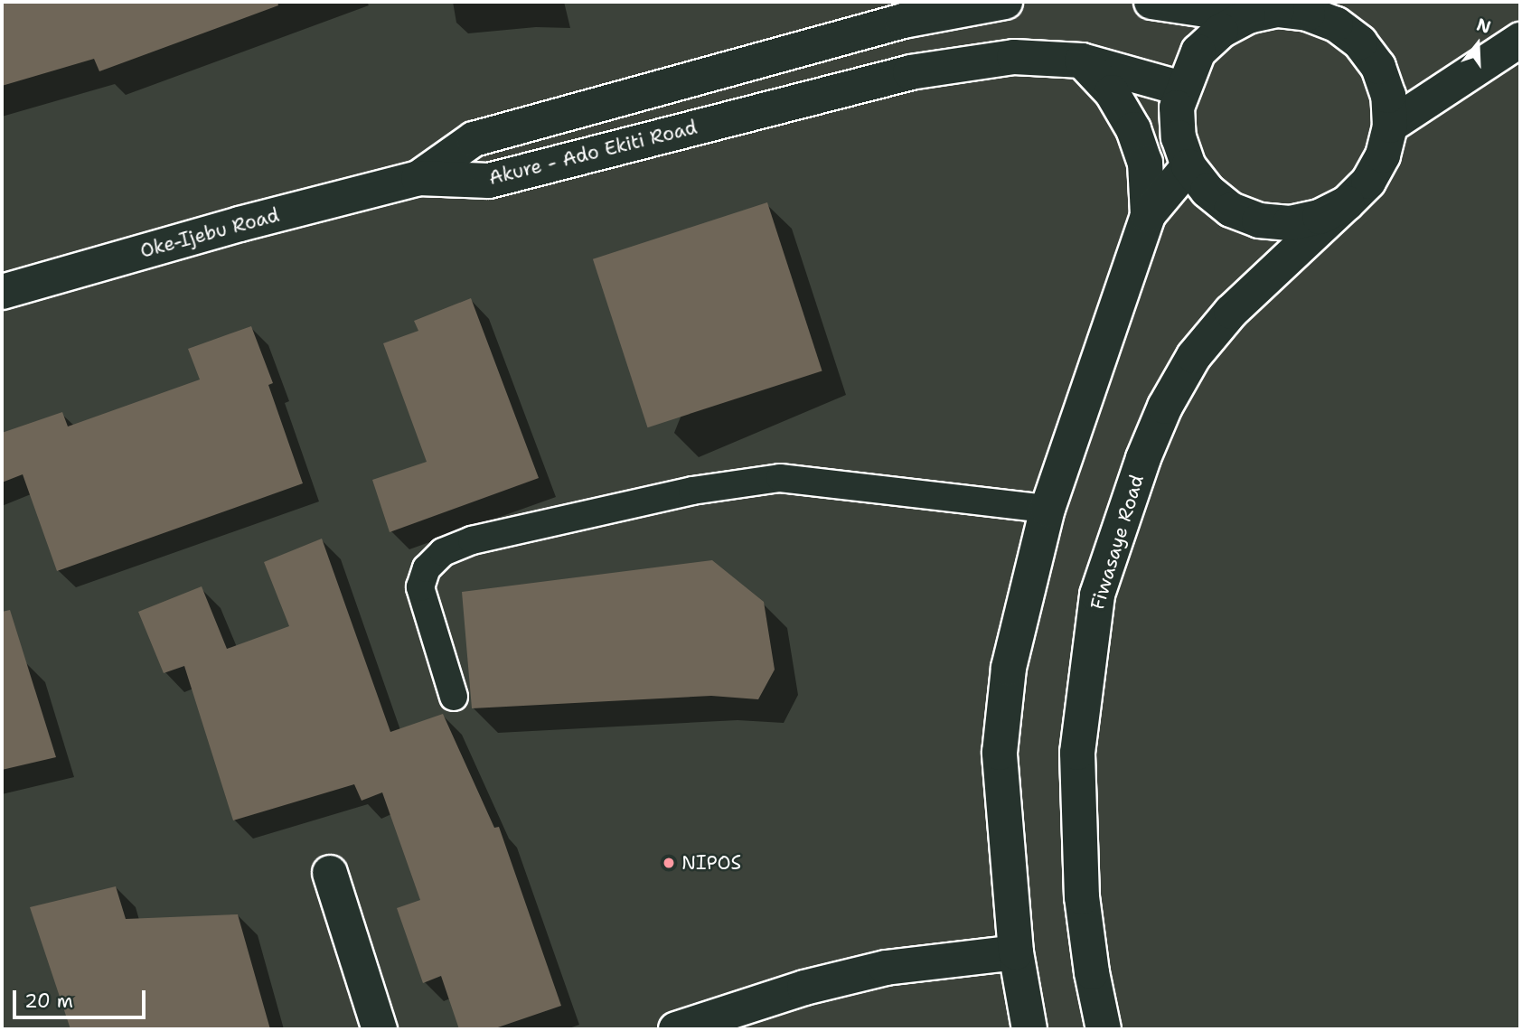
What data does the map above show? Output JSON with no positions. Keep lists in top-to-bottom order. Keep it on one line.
{"streets":{"main road":["Akure - Ado Ekiti Road","Oke-Ijebu Road","Fiwasaye Road"]},"crossings":[["Akure - Ado Ekiti Road","Oke-Ijebu Road"],["Akure - Ado Ekiti Road","Fiwasaye Road"]],"places":["NIPOS"],"scale_bar":"20 m","north":"top"}
